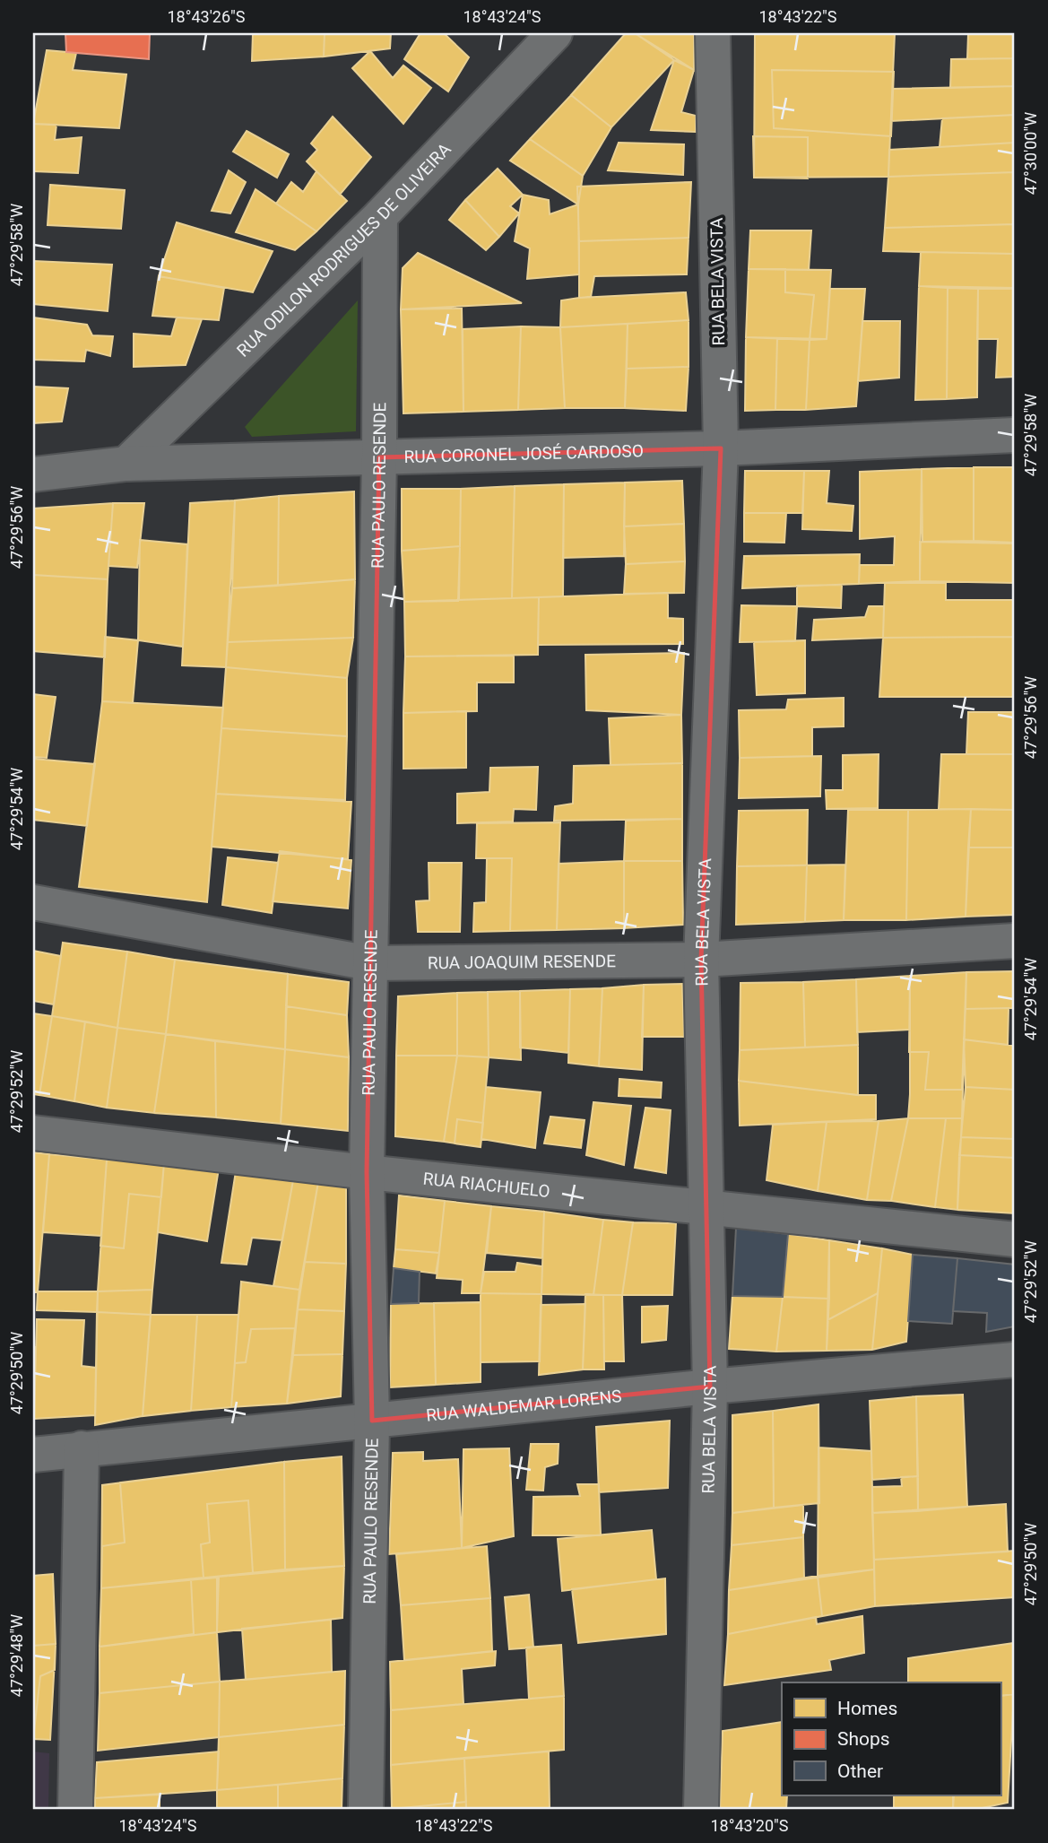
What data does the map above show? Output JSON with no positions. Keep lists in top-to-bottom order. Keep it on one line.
{"streets":{"street":["RUA ODILON RODRIGUES DE OLIVEIRA","RUA BELA VISTA","RUA CORONEL JOSÉ CARDOSO","RUA PAULO RESENDE","RUA JOAQUIM RESENDE","RUA RIACHUELO","RUA WALDEMAR LORENS"]},"crossings":[["RUA ODILON RODRIGUES DE OLIVEIRA","RUA CORONEL JOSÉ CARDOSO"],["RUA ODILON RODRIGUES DE OLIVEIRA","RUA PAULO RESENDE"],["RUA BELA VISTA","RUA CORONEL JOSÉ CARDOSO"],["RUA BELA VISTA","RUA JOAQUIM RESENDE"],["RUA BELA VISTA","RUA RIACHUELO"],["RUA BELA VISTA","RUA WALDEMAR LORENS"],["RUA CORONEL JOSÉ CARDOSO","RUA PAULO RESENDE"],["RUA PAULO RESENDE","RUA JOAQUIM RESENDE"],["RUA PAULO RESENDE","RUA RIACHUELO"],["RUA PAULO RESENDE","RUA WALDEMAR LORENS"]],"legend":["Homes","Shops","Other"],"coordinates":["18°43'26\"S","18°43'24\"S","18°43'22\"S","47°30'00\"W","47°29'58\"W","47°29'56\"W","47°29'54\"W","47°29'52\"W","47°29'50\"W","47°29'48\"W","18°43'20\"S"]}
